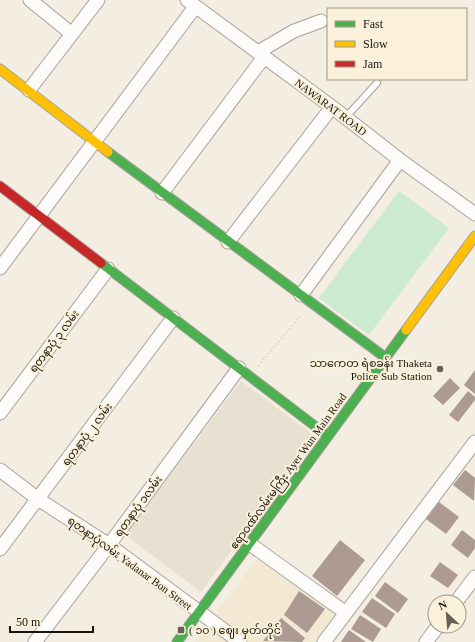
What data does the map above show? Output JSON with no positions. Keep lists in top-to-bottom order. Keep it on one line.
{"streets":{"street":["NAWARAT ROAD","ရတနာပုံ ၃ လမ်း","ရတနာပုံ ၂ လမ်း","ဧရာဝဏ်လမ်းမကြီး Ayer Wun Main Road","ရတနာပုံ ၁လမ်း","ရတနာပုံလမ်း Yadanar Bon Street"]},"crossings":[["ရတနာပုံ ၂ လမ်း","ရတနာပုံလမ်း Yadanar Bon Street"],["ဧရာဝဏ်လမ်းမကြီး Ayer Wun Main Road","ရတနာပုံလမ်း Yadanar Bon Street"],["ရတနာပုံ ၁လမ်း","ရတနာပုံလမ်း Yadanar Bon Street"]],"places":{"other":["သာကေတ ရဲစခန်း Thaketa Police Sub Station"],"transit":["( ၁၀ ) ဈေး မှတ်တိုင်"]},"legend":["Fast","Slow","Jam"],"scale_bar":"50 m","north":"top left"}
